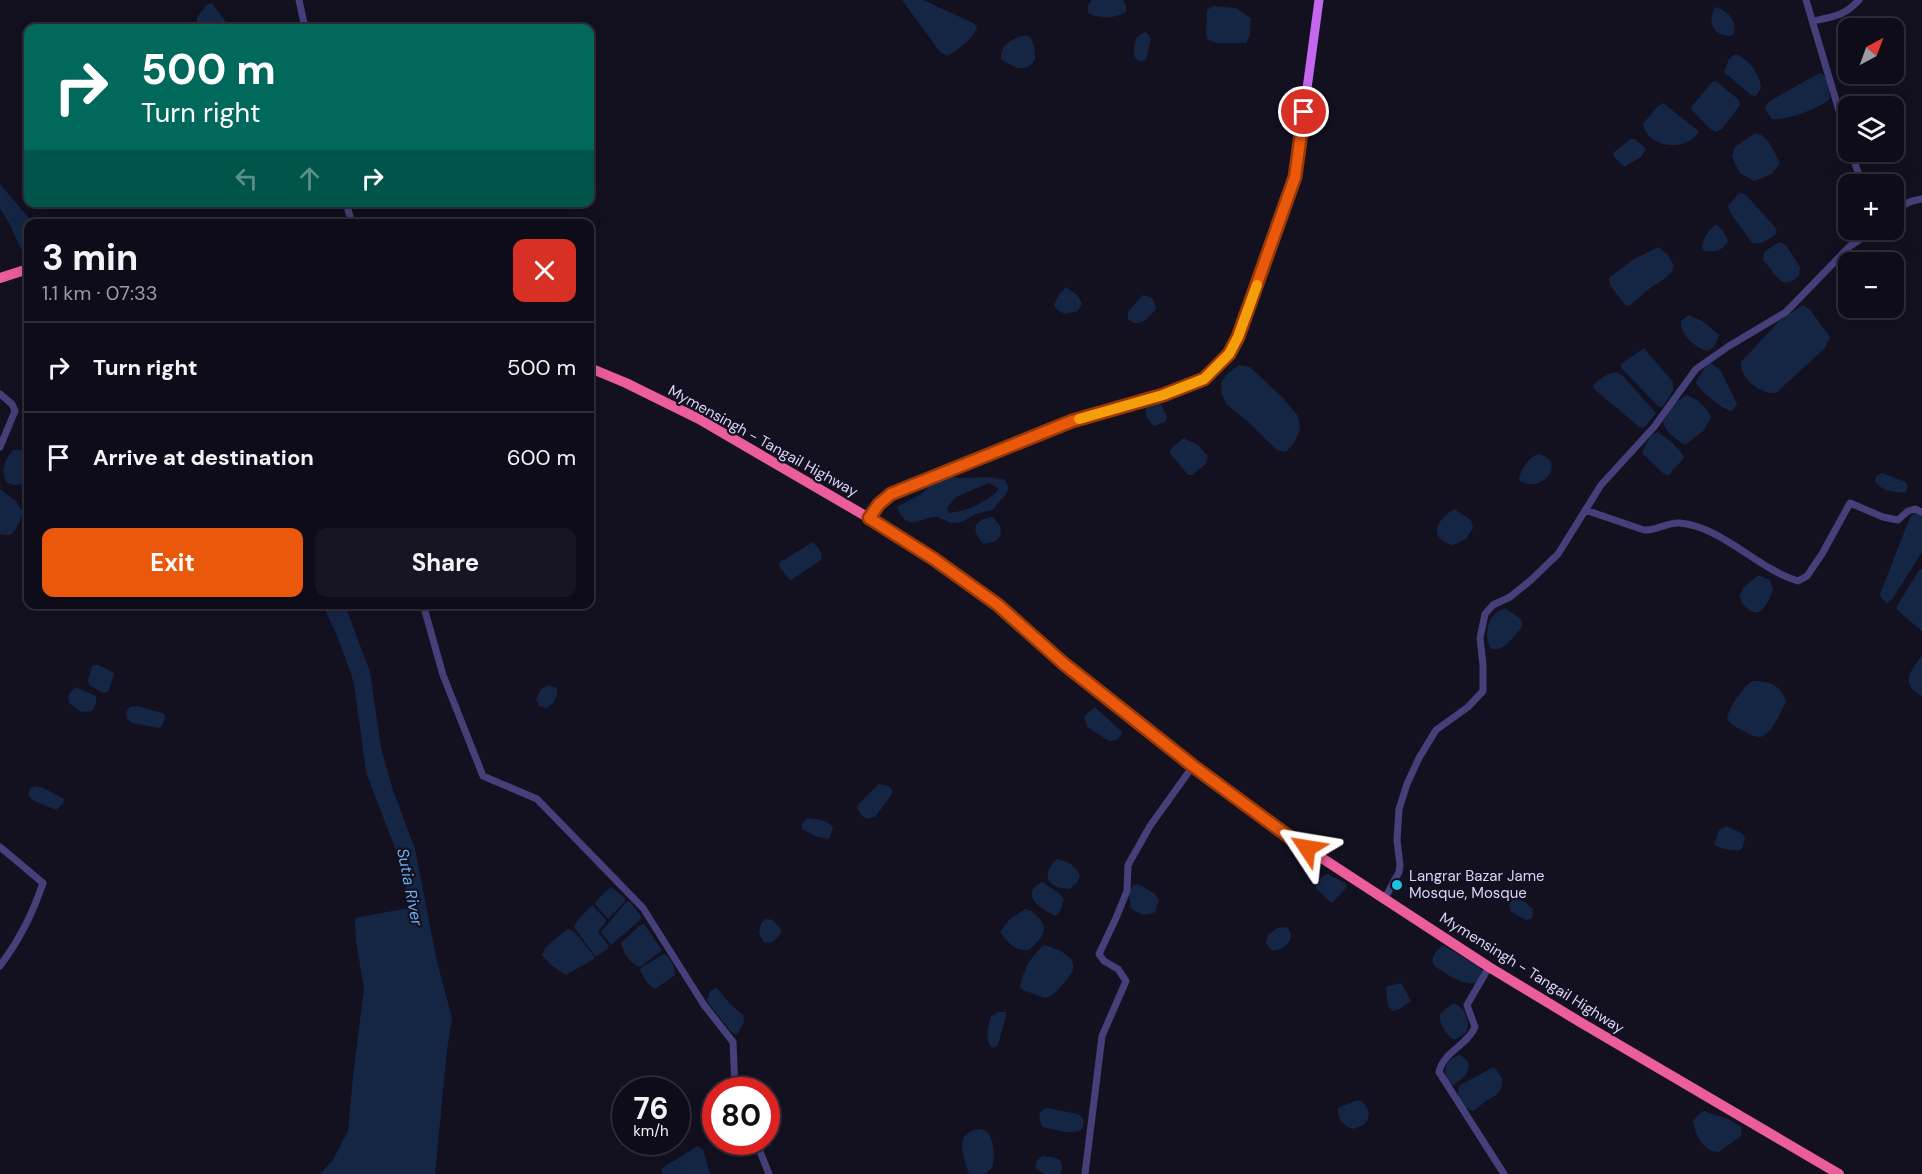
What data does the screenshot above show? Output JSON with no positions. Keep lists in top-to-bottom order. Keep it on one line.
{"streets":{"highway":["Mymensingh - Tangail Highway"]},"water":["Sutia River"],"places":["Langrar Bazar Jame Mosque, Mosque"],"north":"top right","page":{"map_buttons":["+","−"],"turn":["500 m","Turn right"],"heading":["3 min","1.1 km · 07:33"],"list":[{"name":"Turn right","value":"500 m"},{"name":"Arrive at destination","value":"600 m"}],"buttons":["Exit","Share"],"speed":"76 km/h","limit":"80"}}
